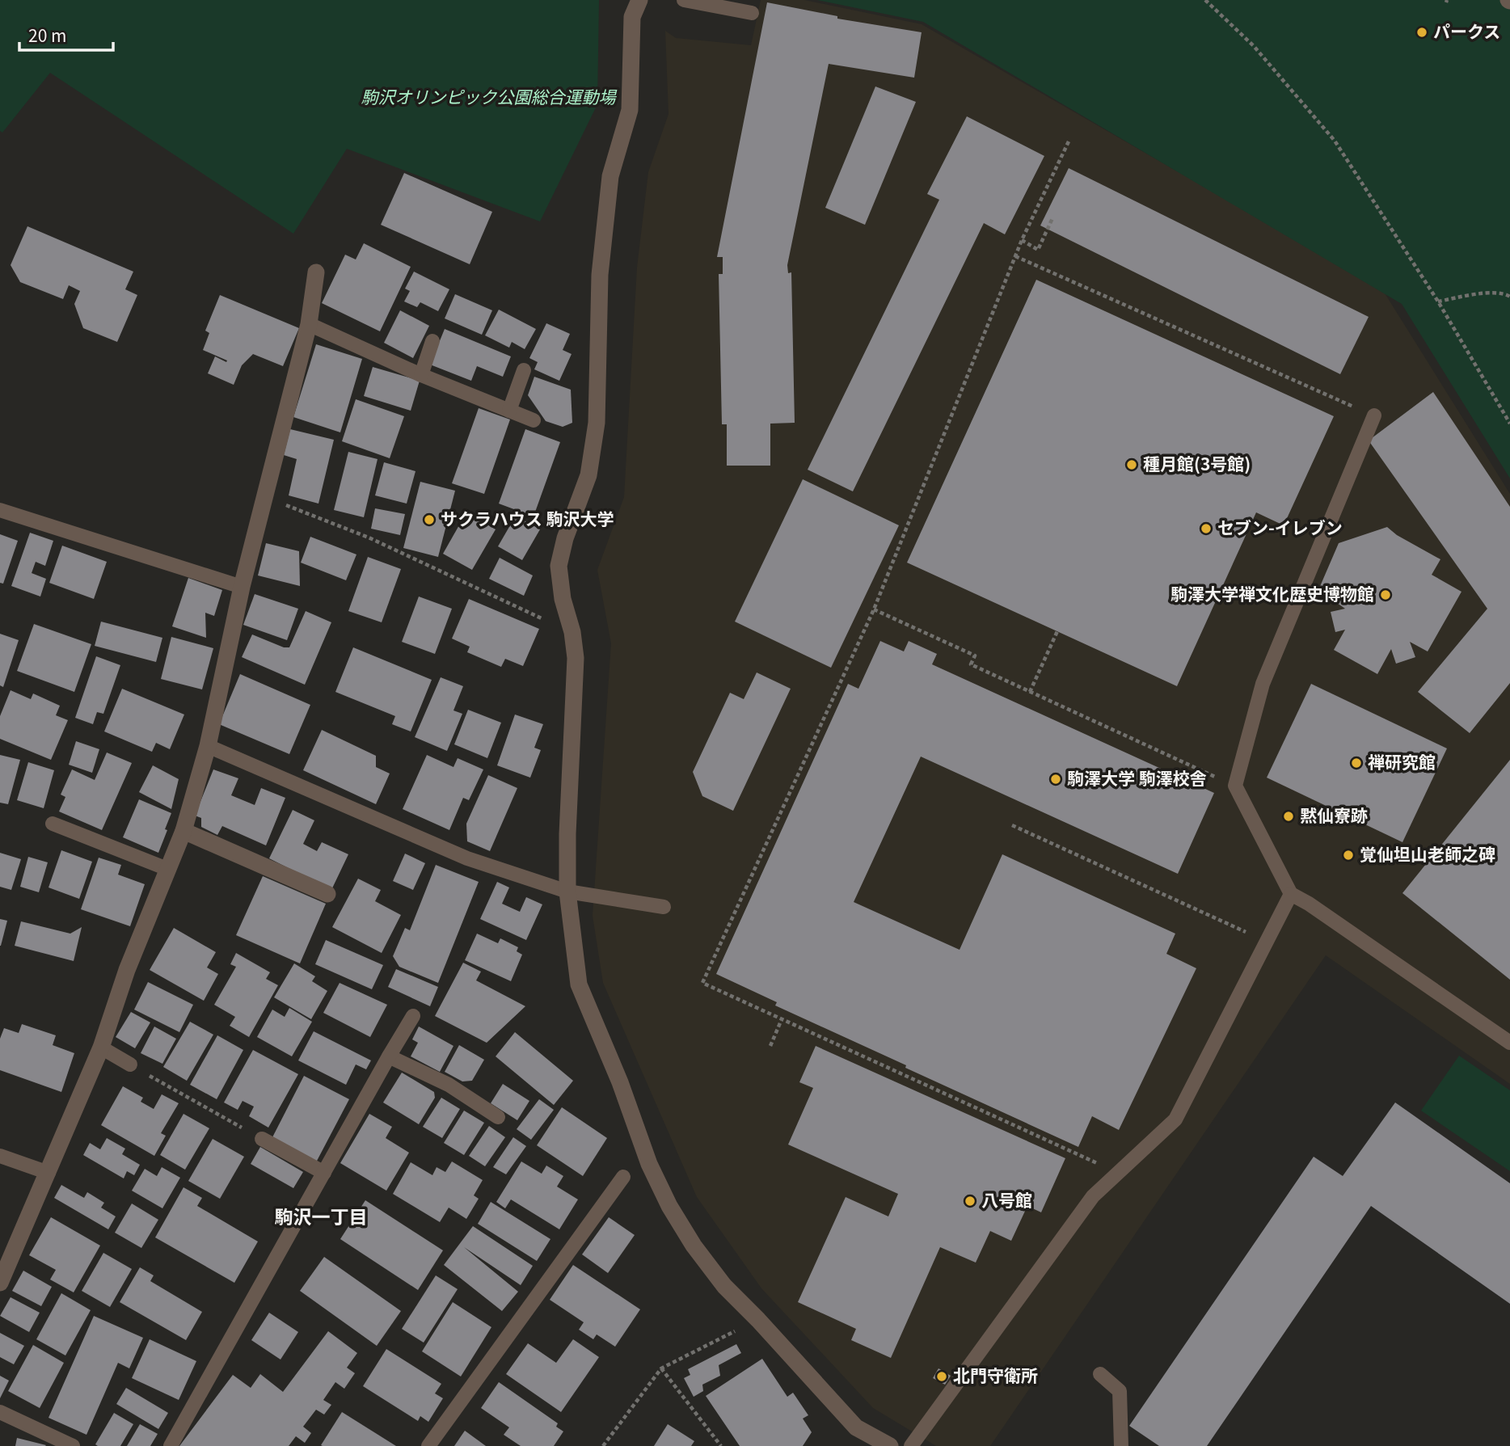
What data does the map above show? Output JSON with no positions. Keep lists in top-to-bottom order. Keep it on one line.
{"districts":["駒沢一丁目"],"parks":["駒沢オリンピック公園総合運動場"],"places":["パークス","種月館(3号館)","サクラハウス 駒沢大学","セブン-イレブン","駒澤大学禅文化歴史博物館","禅研究館","駒澤大学 駒澤校舎","黙仙寮跡","覚仙坦山老師之碑","八号館","北門守衛所"],"scale_bar":"20 m"}
